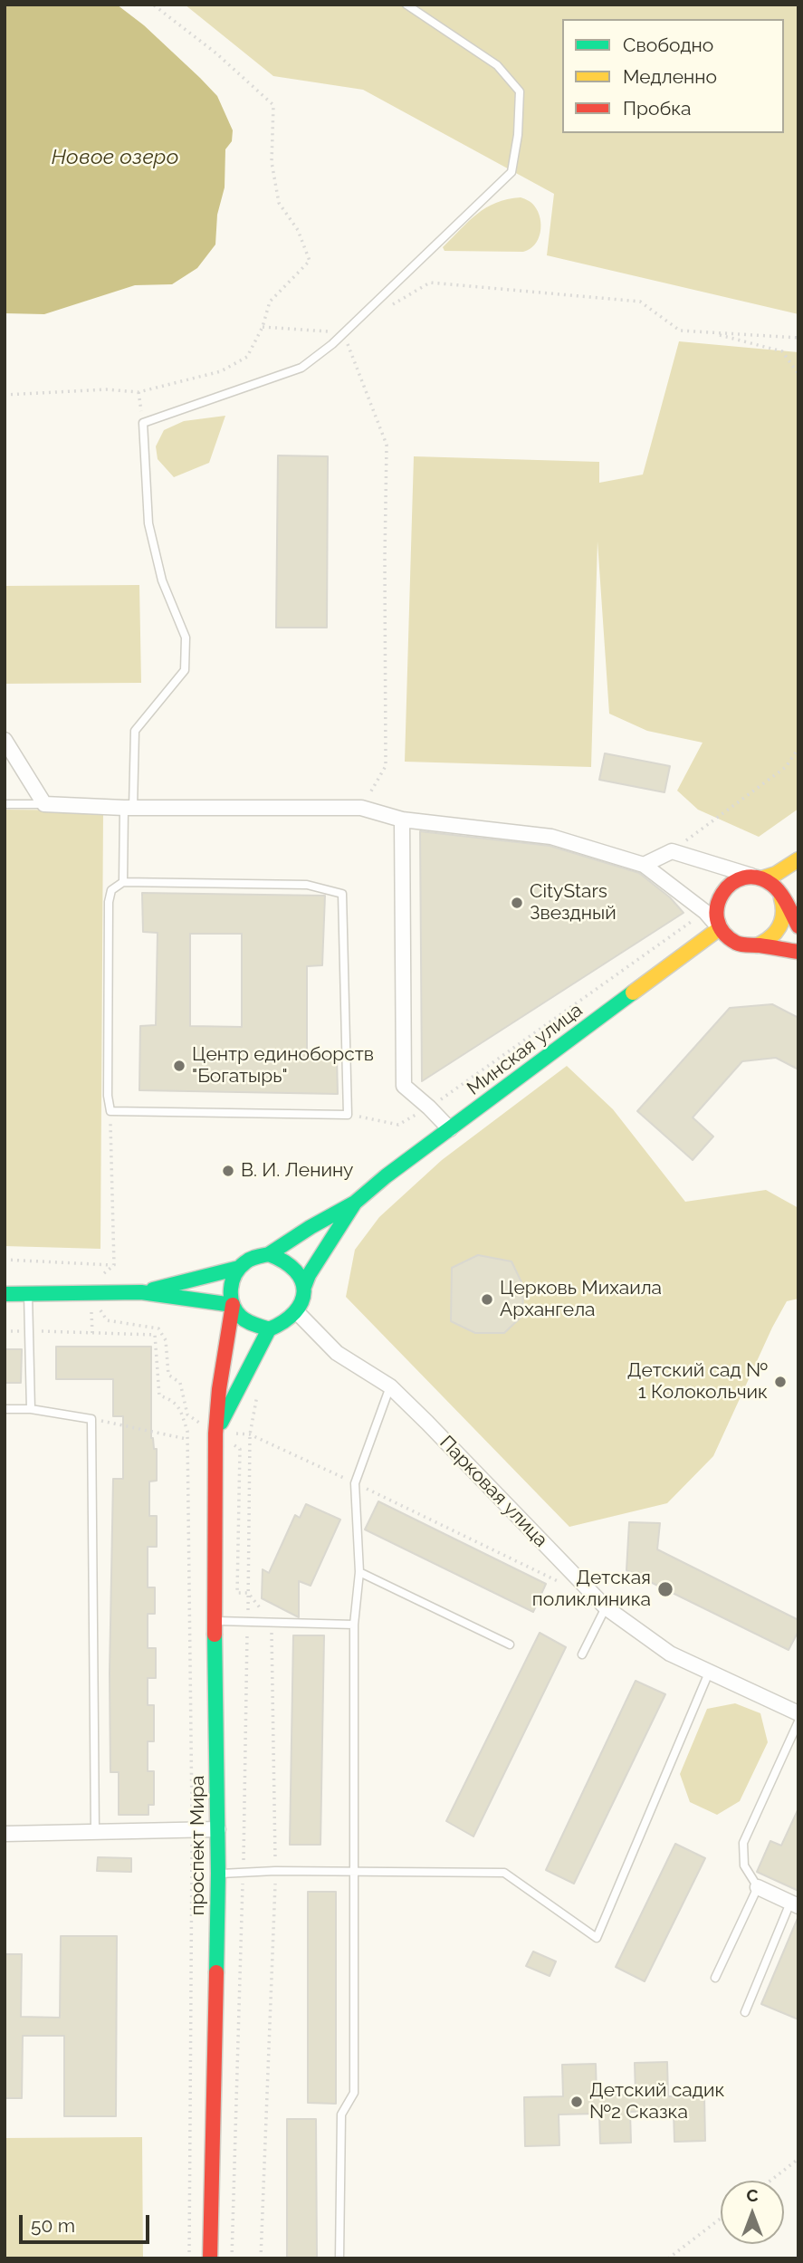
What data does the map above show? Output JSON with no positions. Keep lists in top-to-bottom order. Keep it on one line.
{"streets":{"street":["Минская улица","Парковая улица","проспект Мира"]},"crossings":[["Минская улица","Парковая улица"],["Минская улица","проспект Мира"],["Парковая улица","проспект Мира"]],"water":["Новое озеро"],"places":["CityStars Звездный","Центр единоборств \"Богатырь\"","В. И. Ленину","Церковь Михаила Архангела","Детский сад № 1 Колокольчик","Детская поликлиника","Детский садик №2 Сказка"],"legend":["Свободно","Медленно","Пробка"],"scale_bar":"50 m","north":"top"}
